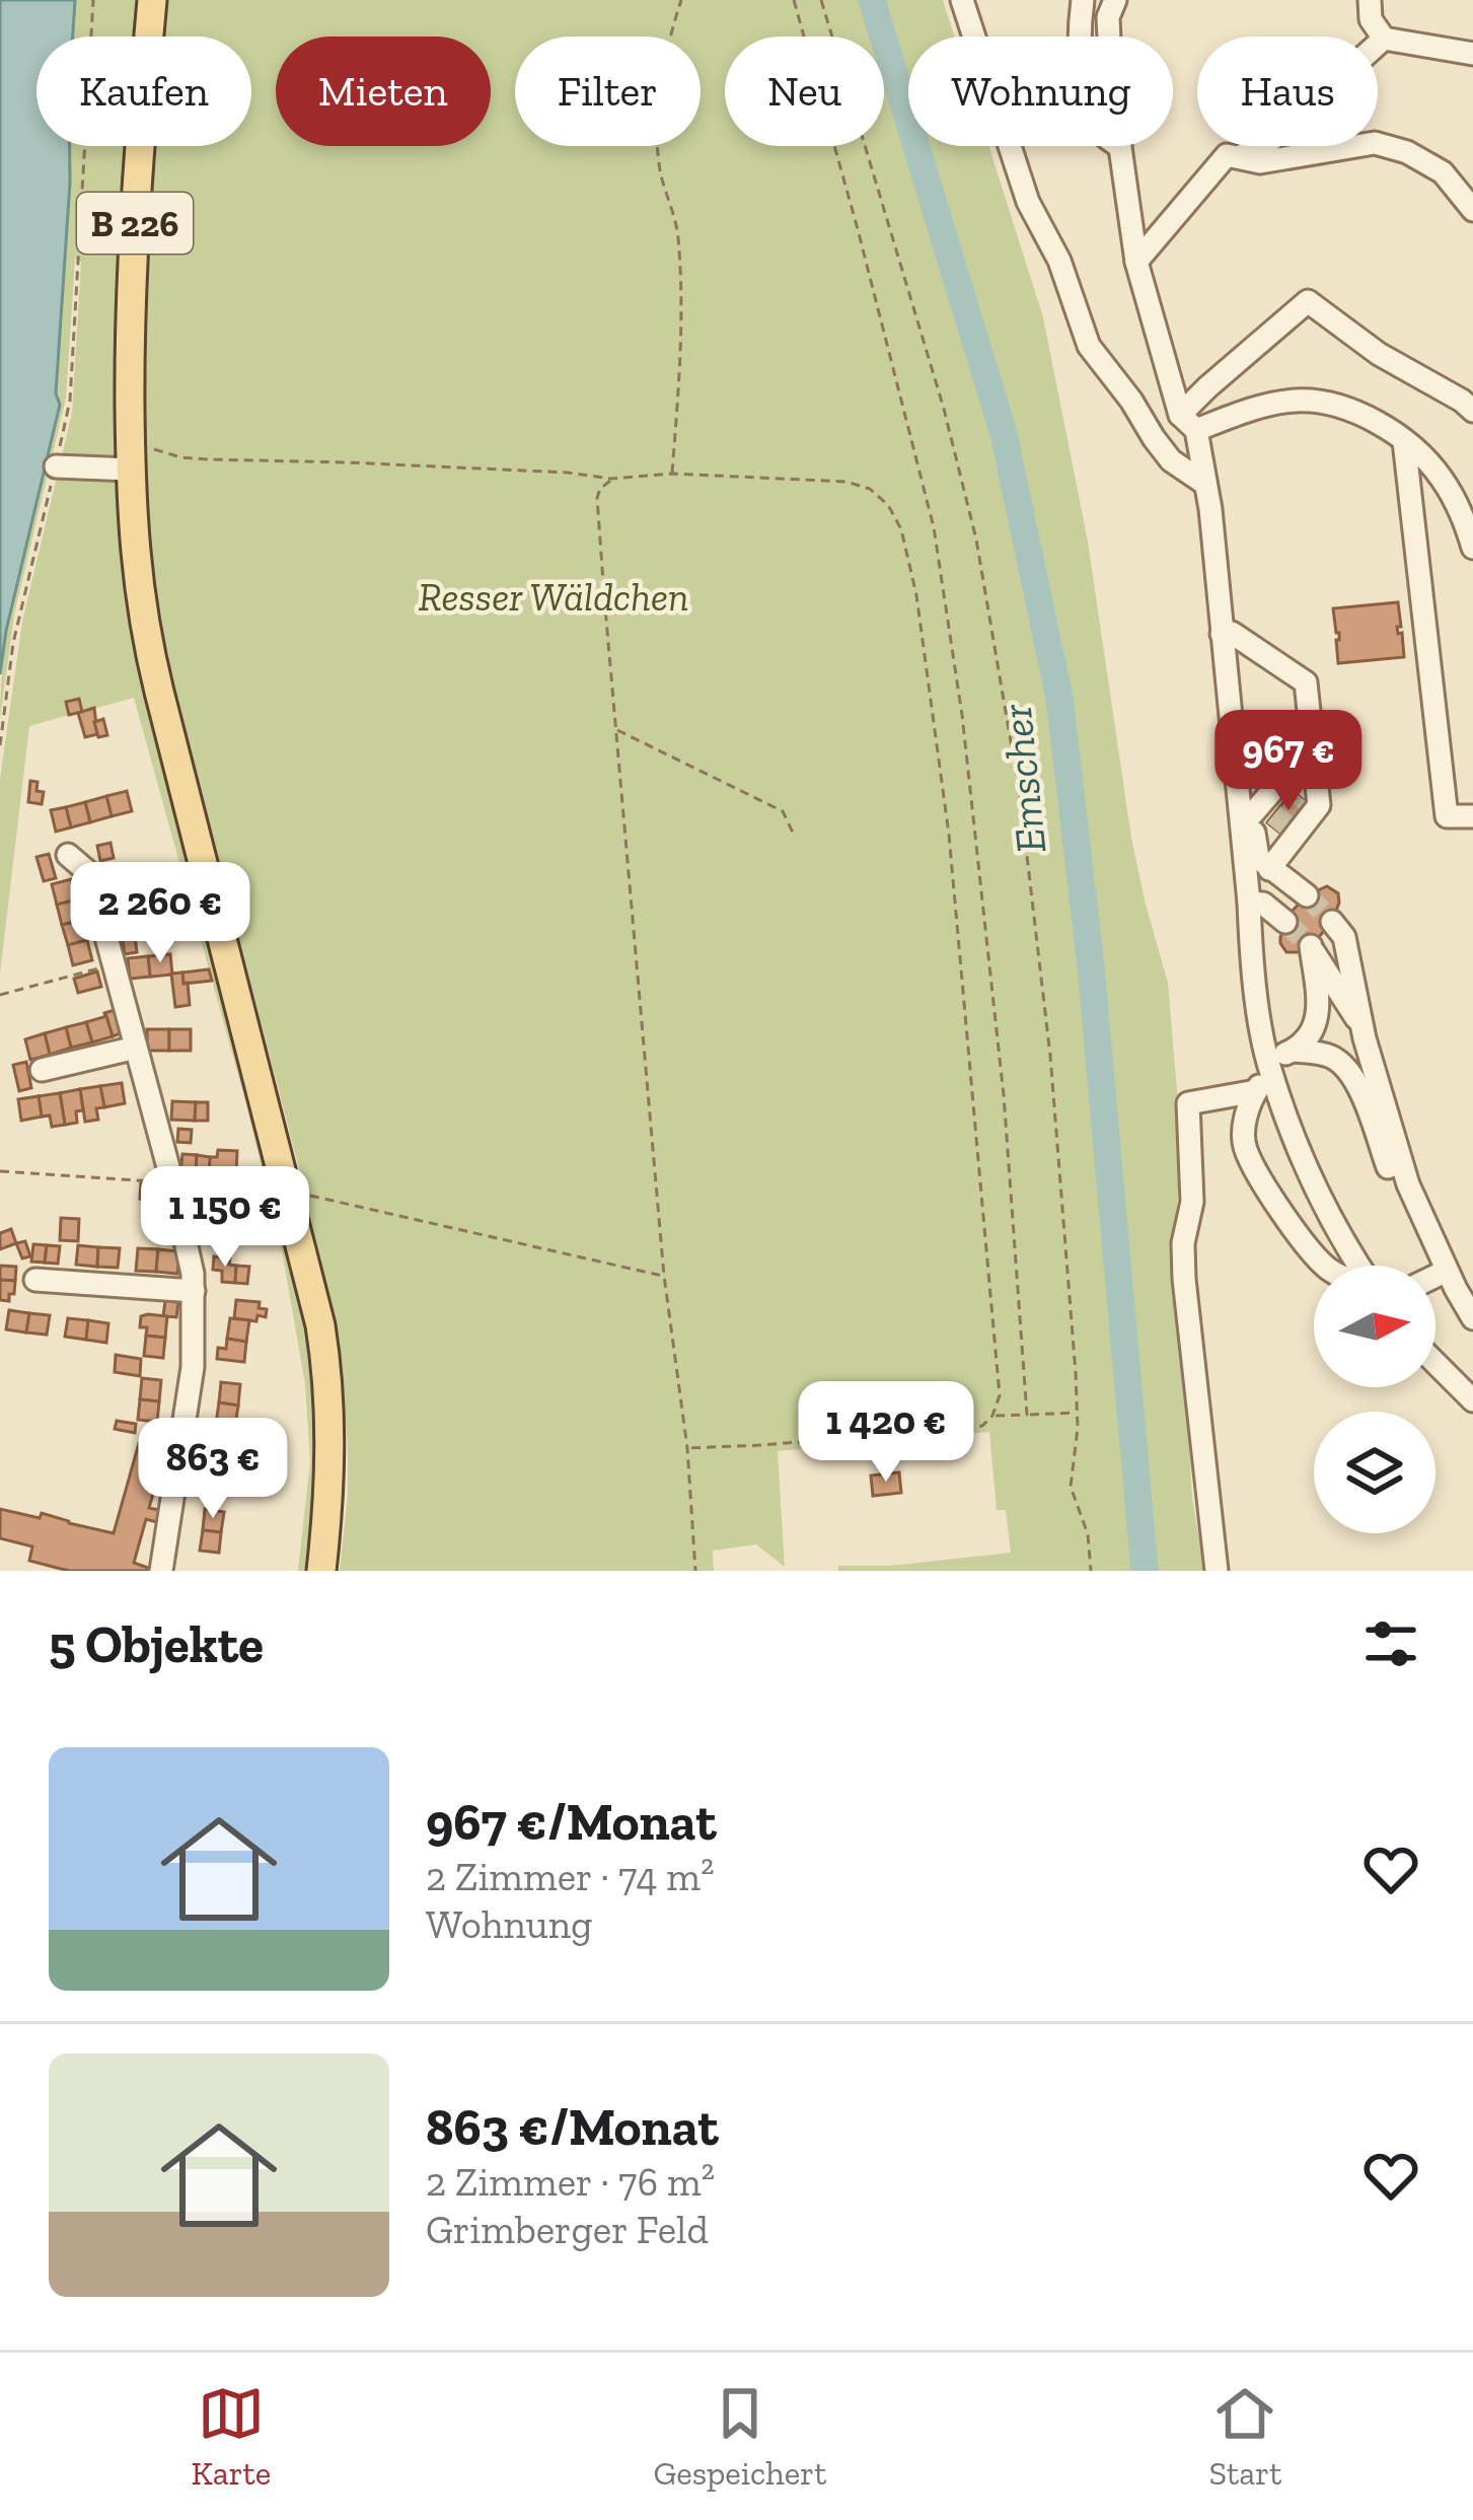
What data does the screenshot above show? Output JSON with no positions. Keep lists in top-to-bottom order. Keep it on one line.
{"streets":{"main road":["B 226"]},"water":["Emscher"],"parks":["Resser Wäldchen"],"north":"right","page":{"chip":["Kaufen","Mieten","Filter","Neu","Wohnung","Haus"],"price":["967 €","2 260 €","1 150 €","1 420 €","863 €"],"heading":"5 Objekte","list":[{"name":"967 €/Monat","note":"2 Zimmer · 74 m² · Wohnung"},{"name":"863 €/Monat","note":"2 Zimmer · 76 m² · Grimberger Feld"}],"tabs":["Karte","Gespeichert","Start"]}}
